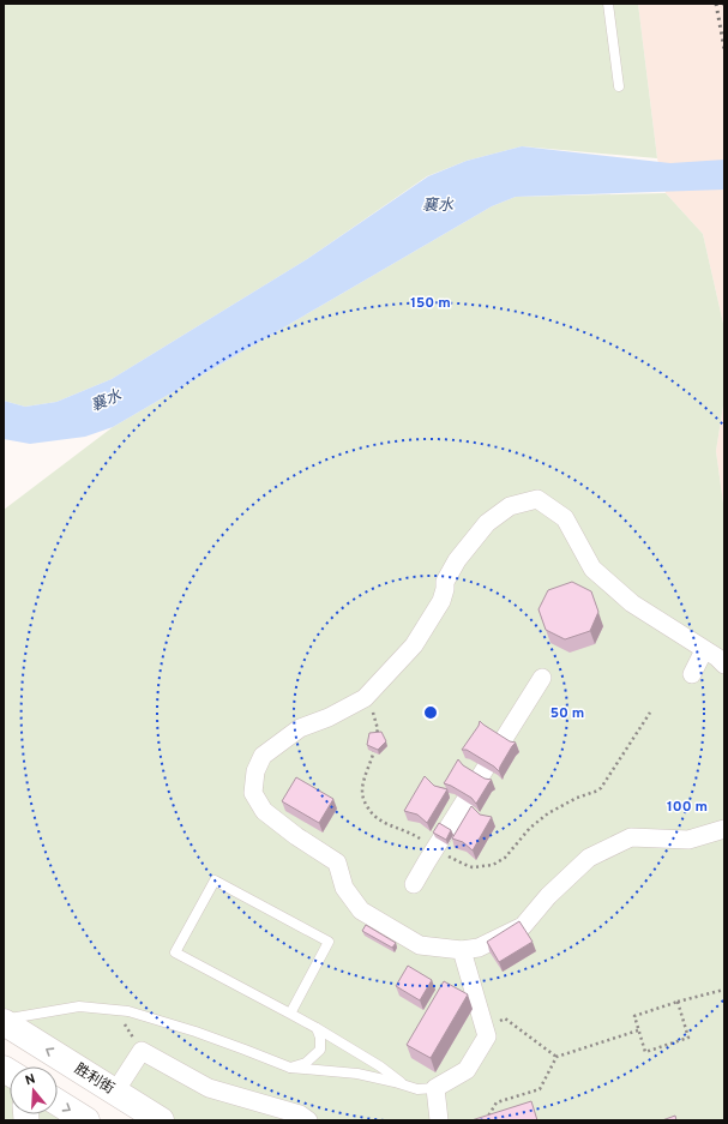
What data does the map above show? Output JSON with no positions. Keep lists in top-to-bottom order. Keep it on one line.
{"streets":{"highway":["胜利街"]},"one_way":["胜利街"],"water":["襄水"],"north":"top","rings":["150 m","50 m","100 m"]}
